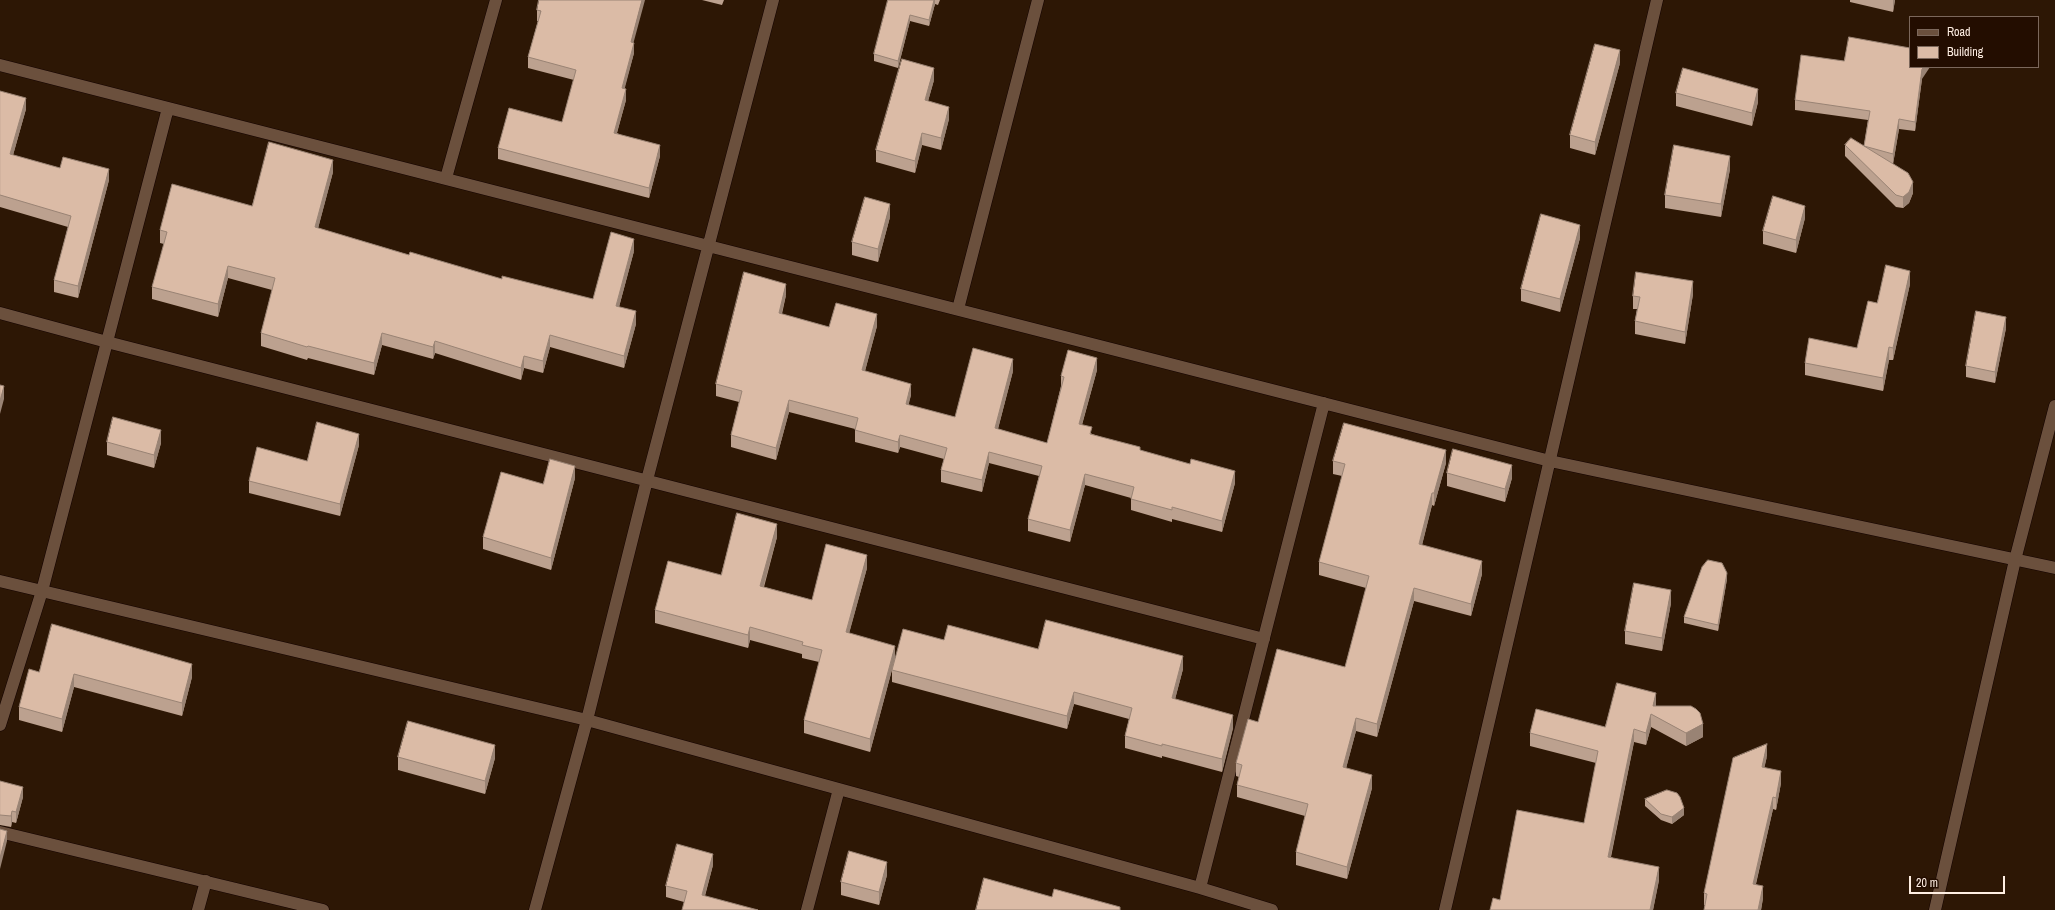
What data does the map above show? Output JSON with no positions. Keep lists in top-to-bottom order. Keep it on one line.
{"legend":["Road","Building"],"scale_bar":"20 m"}
